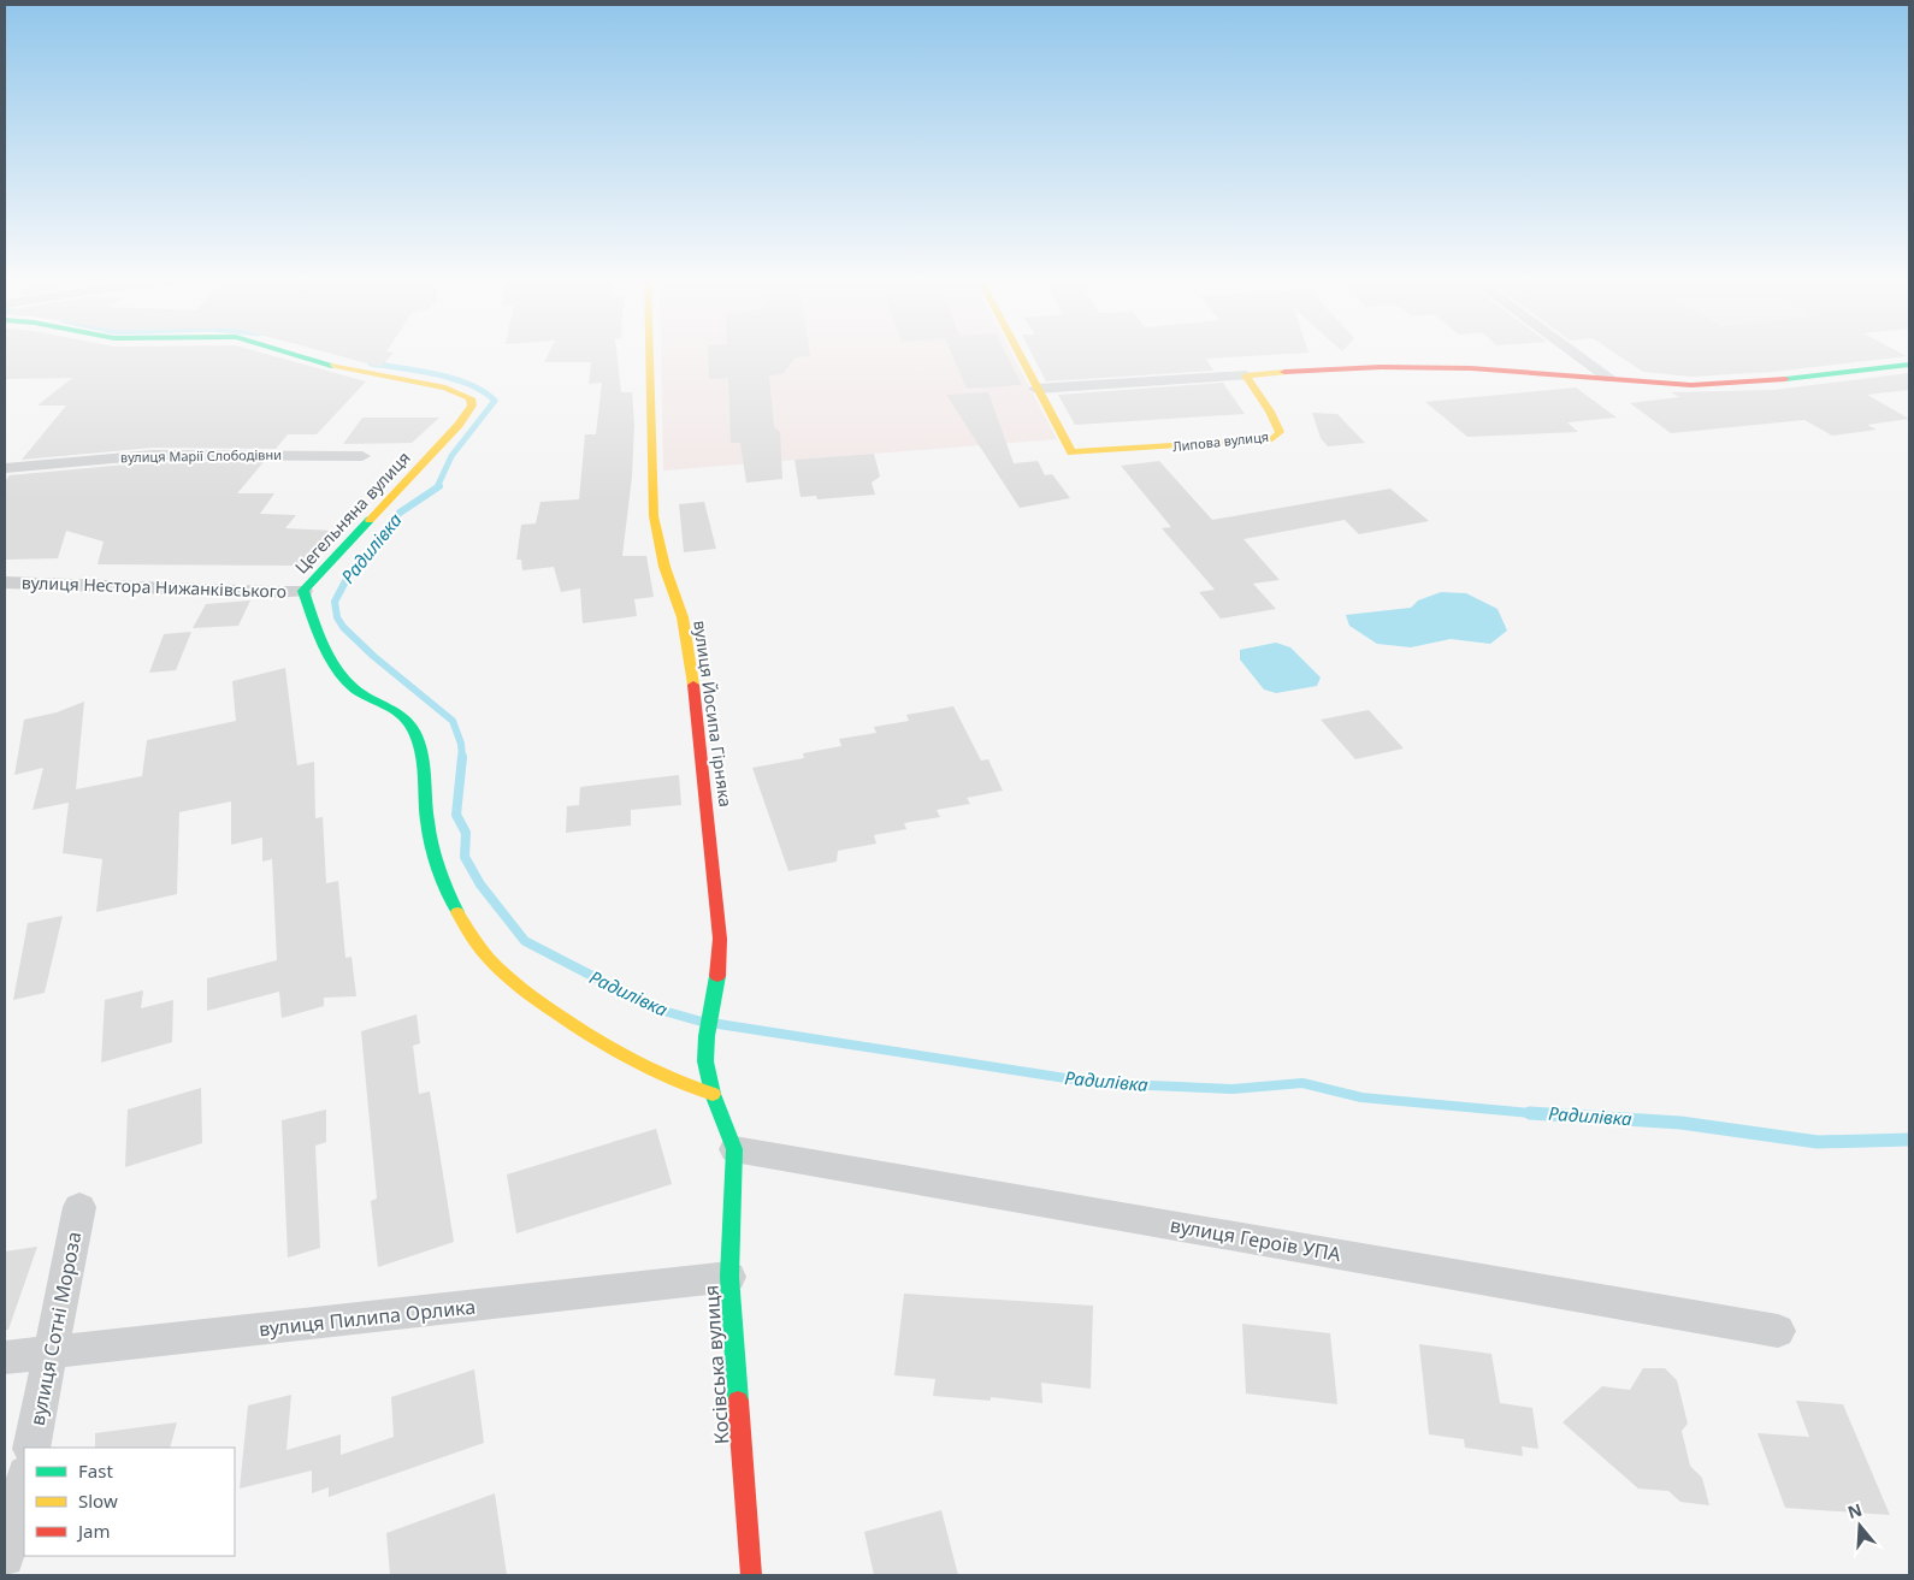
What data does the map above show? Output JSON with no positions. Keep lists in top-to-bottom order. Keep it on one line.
{"streets":{"street":["Липова вулиця","вулиця Марії Слободівни","Цегельняна вулиця","вулиця Нестора Нижанківського","вулиця Йосипа Гірняка","вулиця Героїв УПА","вулиця Пилипа Орлика","вулиця Сотні Мороза","Косівська вулиця"]},"crossings":[["Цегельняна вулиця","вулиця Нестора Нижанківського"],["Цегельняна вулиця","вулиця Йосипа Гірняка"],["вулиця Йосипа Гірняка","вулиця Героїв УПА"],["вулиця Йосипа Гірняка","Косівська вулиця"],["вулиця Героїв УПА","Косівська вулиця"],["вулиця Пилипа Орлика","вулиця Сотні Мороза"],["вулиця Пилипа Орлика","Косівська вулиця"]],"water":["Радилівка"],"legend":["Fast","Slow","Jam"],"north":"top"}
